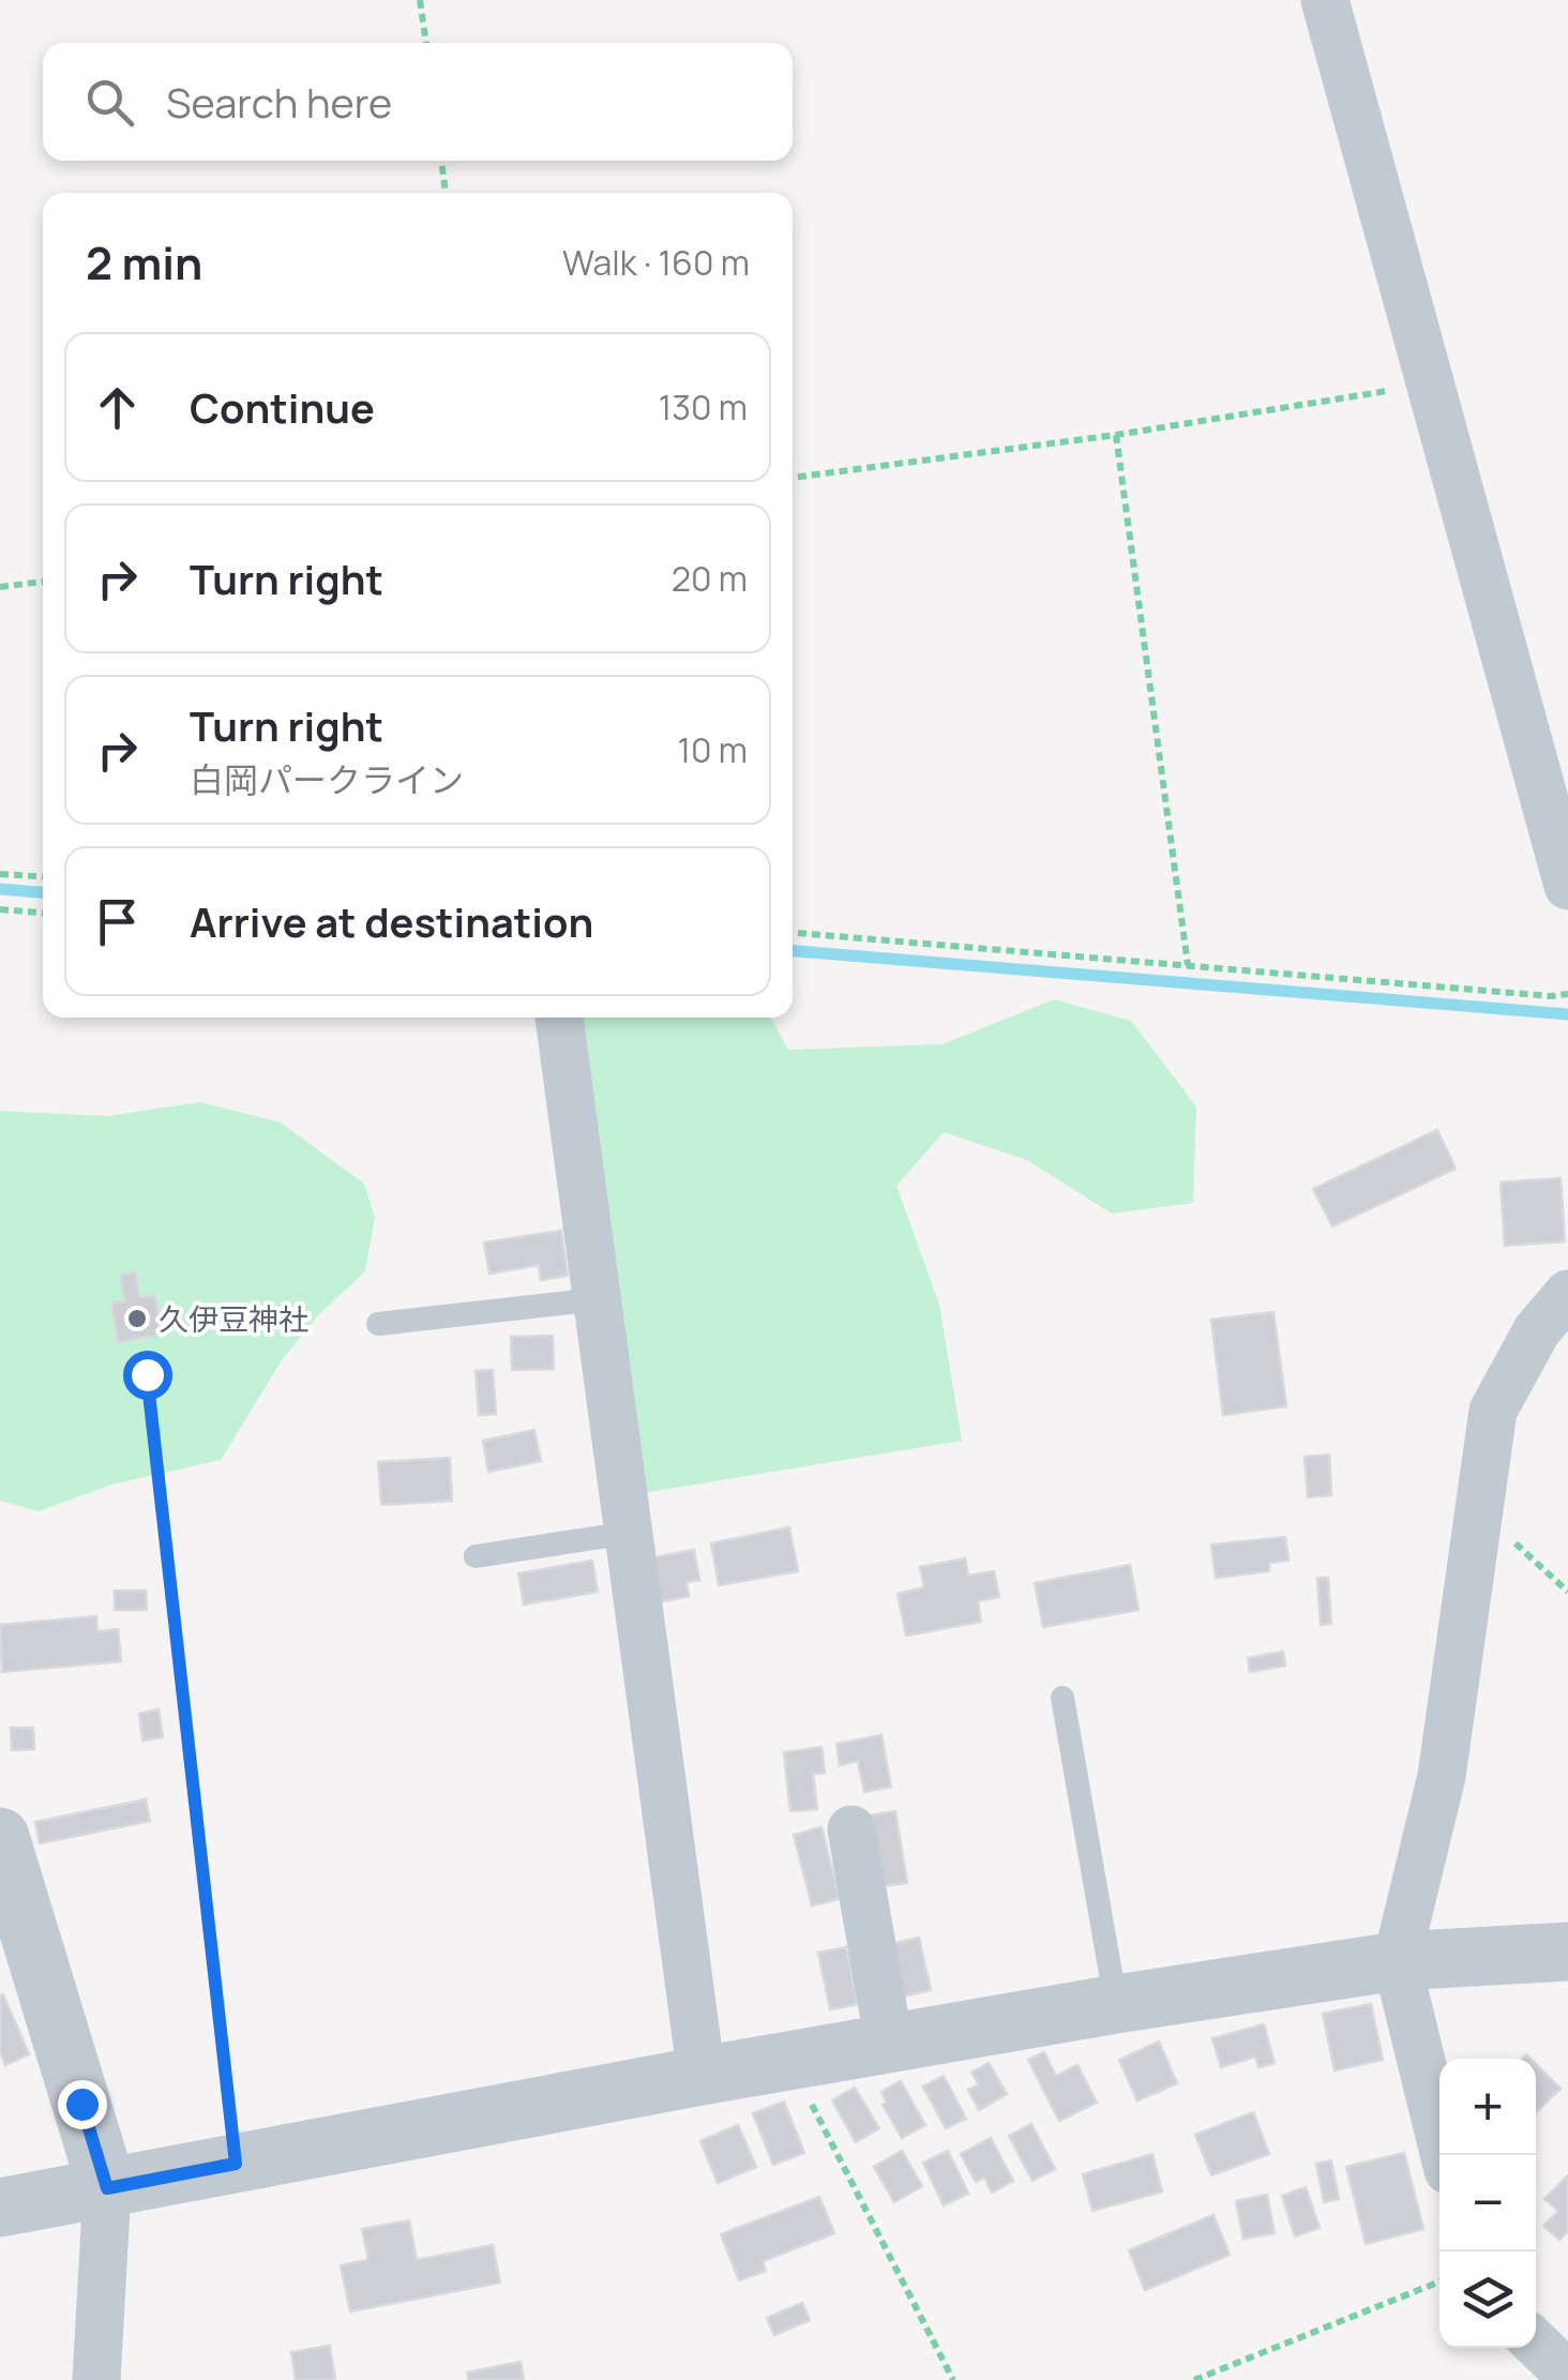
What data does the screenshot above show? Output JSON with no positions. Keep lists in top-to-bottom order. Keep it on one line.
{"places":["久伊豆神社"],"page":{"search":"Search here","heading":["2 min","Walk · 160 m"],"list":[["Continue","130 m"],["Turn right","20 m"],["Turn right","白岡パークライン","10 m"],"Arrive at destination"],"map_buttons":["+","−"]}}
